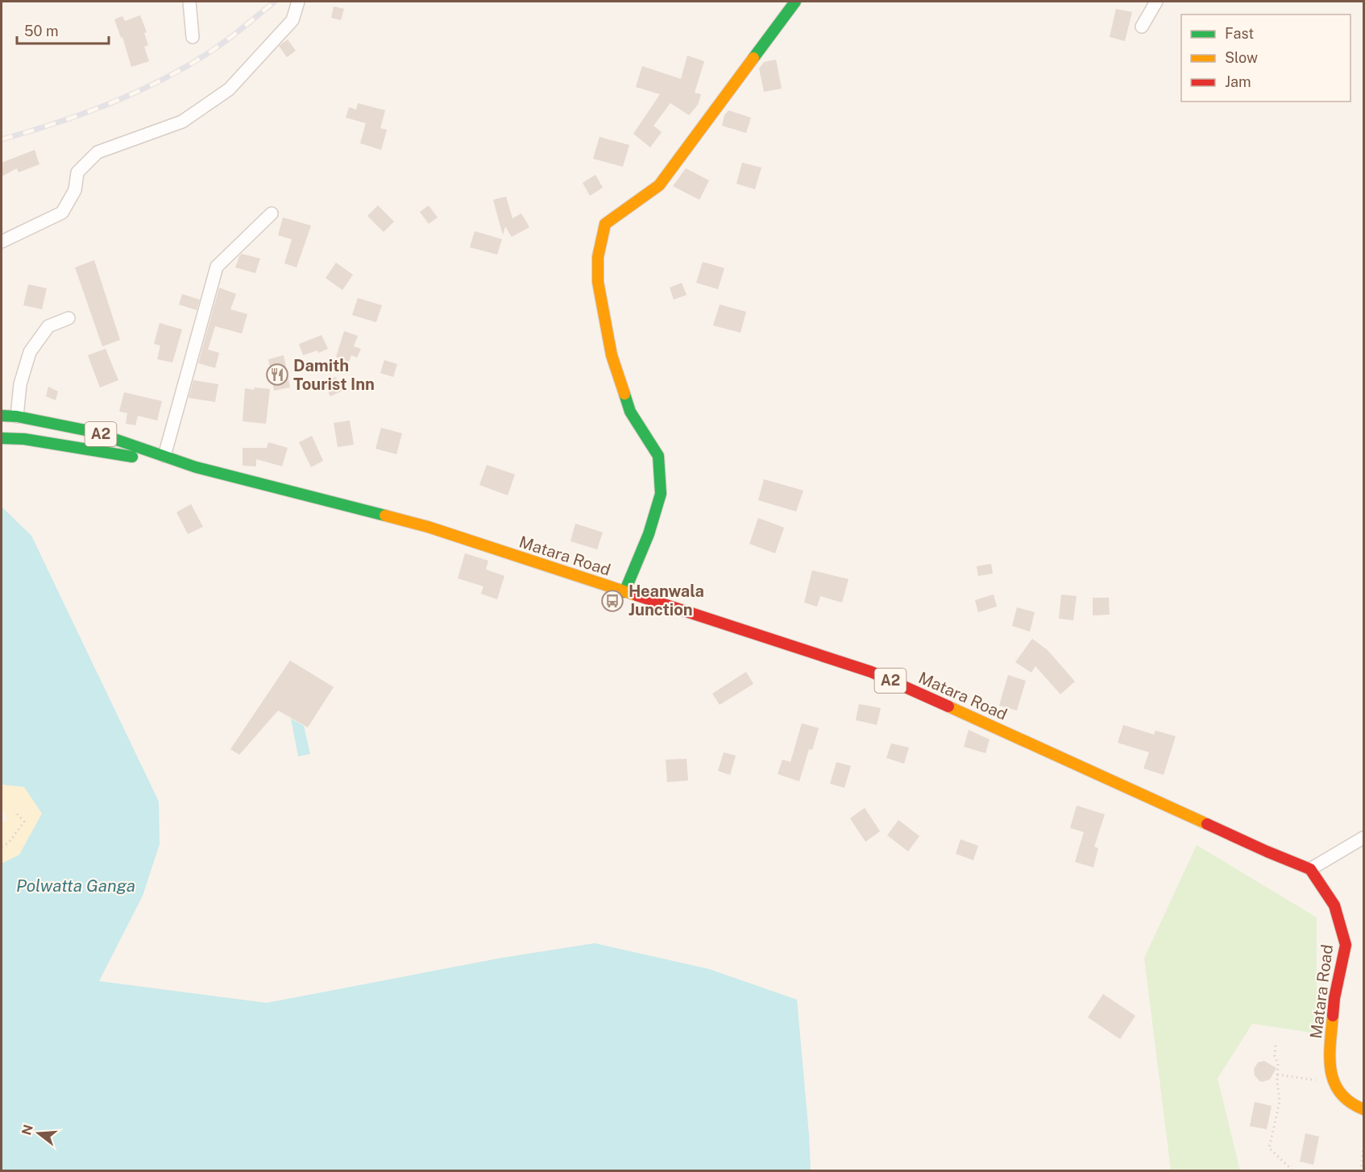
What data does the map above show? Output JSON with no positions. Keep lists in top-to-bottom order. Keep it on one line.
{"streets":{"main road":["A2","Matara Road"]},"water":["Polwatta Ganga"],"places":{"restaurant":["Damith Tourist Inn"],"bus stop":["Heanwala Junction"]},"legend":["Fast","Slow","Jam"],"scale_bar":"50 m","north":"left"}
